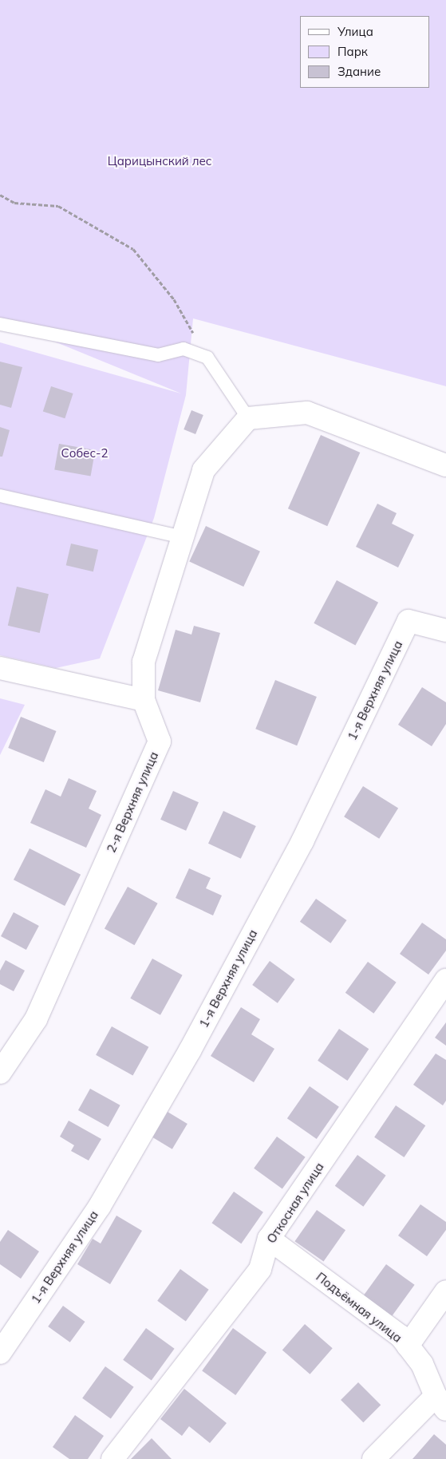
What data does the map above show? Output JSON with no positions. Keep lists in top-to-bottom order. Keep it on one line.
{"streets":{"street":["1-я Верхняя улица","2-я Верхняя улица","Откосная улица","Подъёмная улица"]},"crossings":[["Откосная улица","Подъёмная улица"]],"parks":["Царицынский лес","Собес-2"],"legend":["Улица","Парк","Здание"]}
